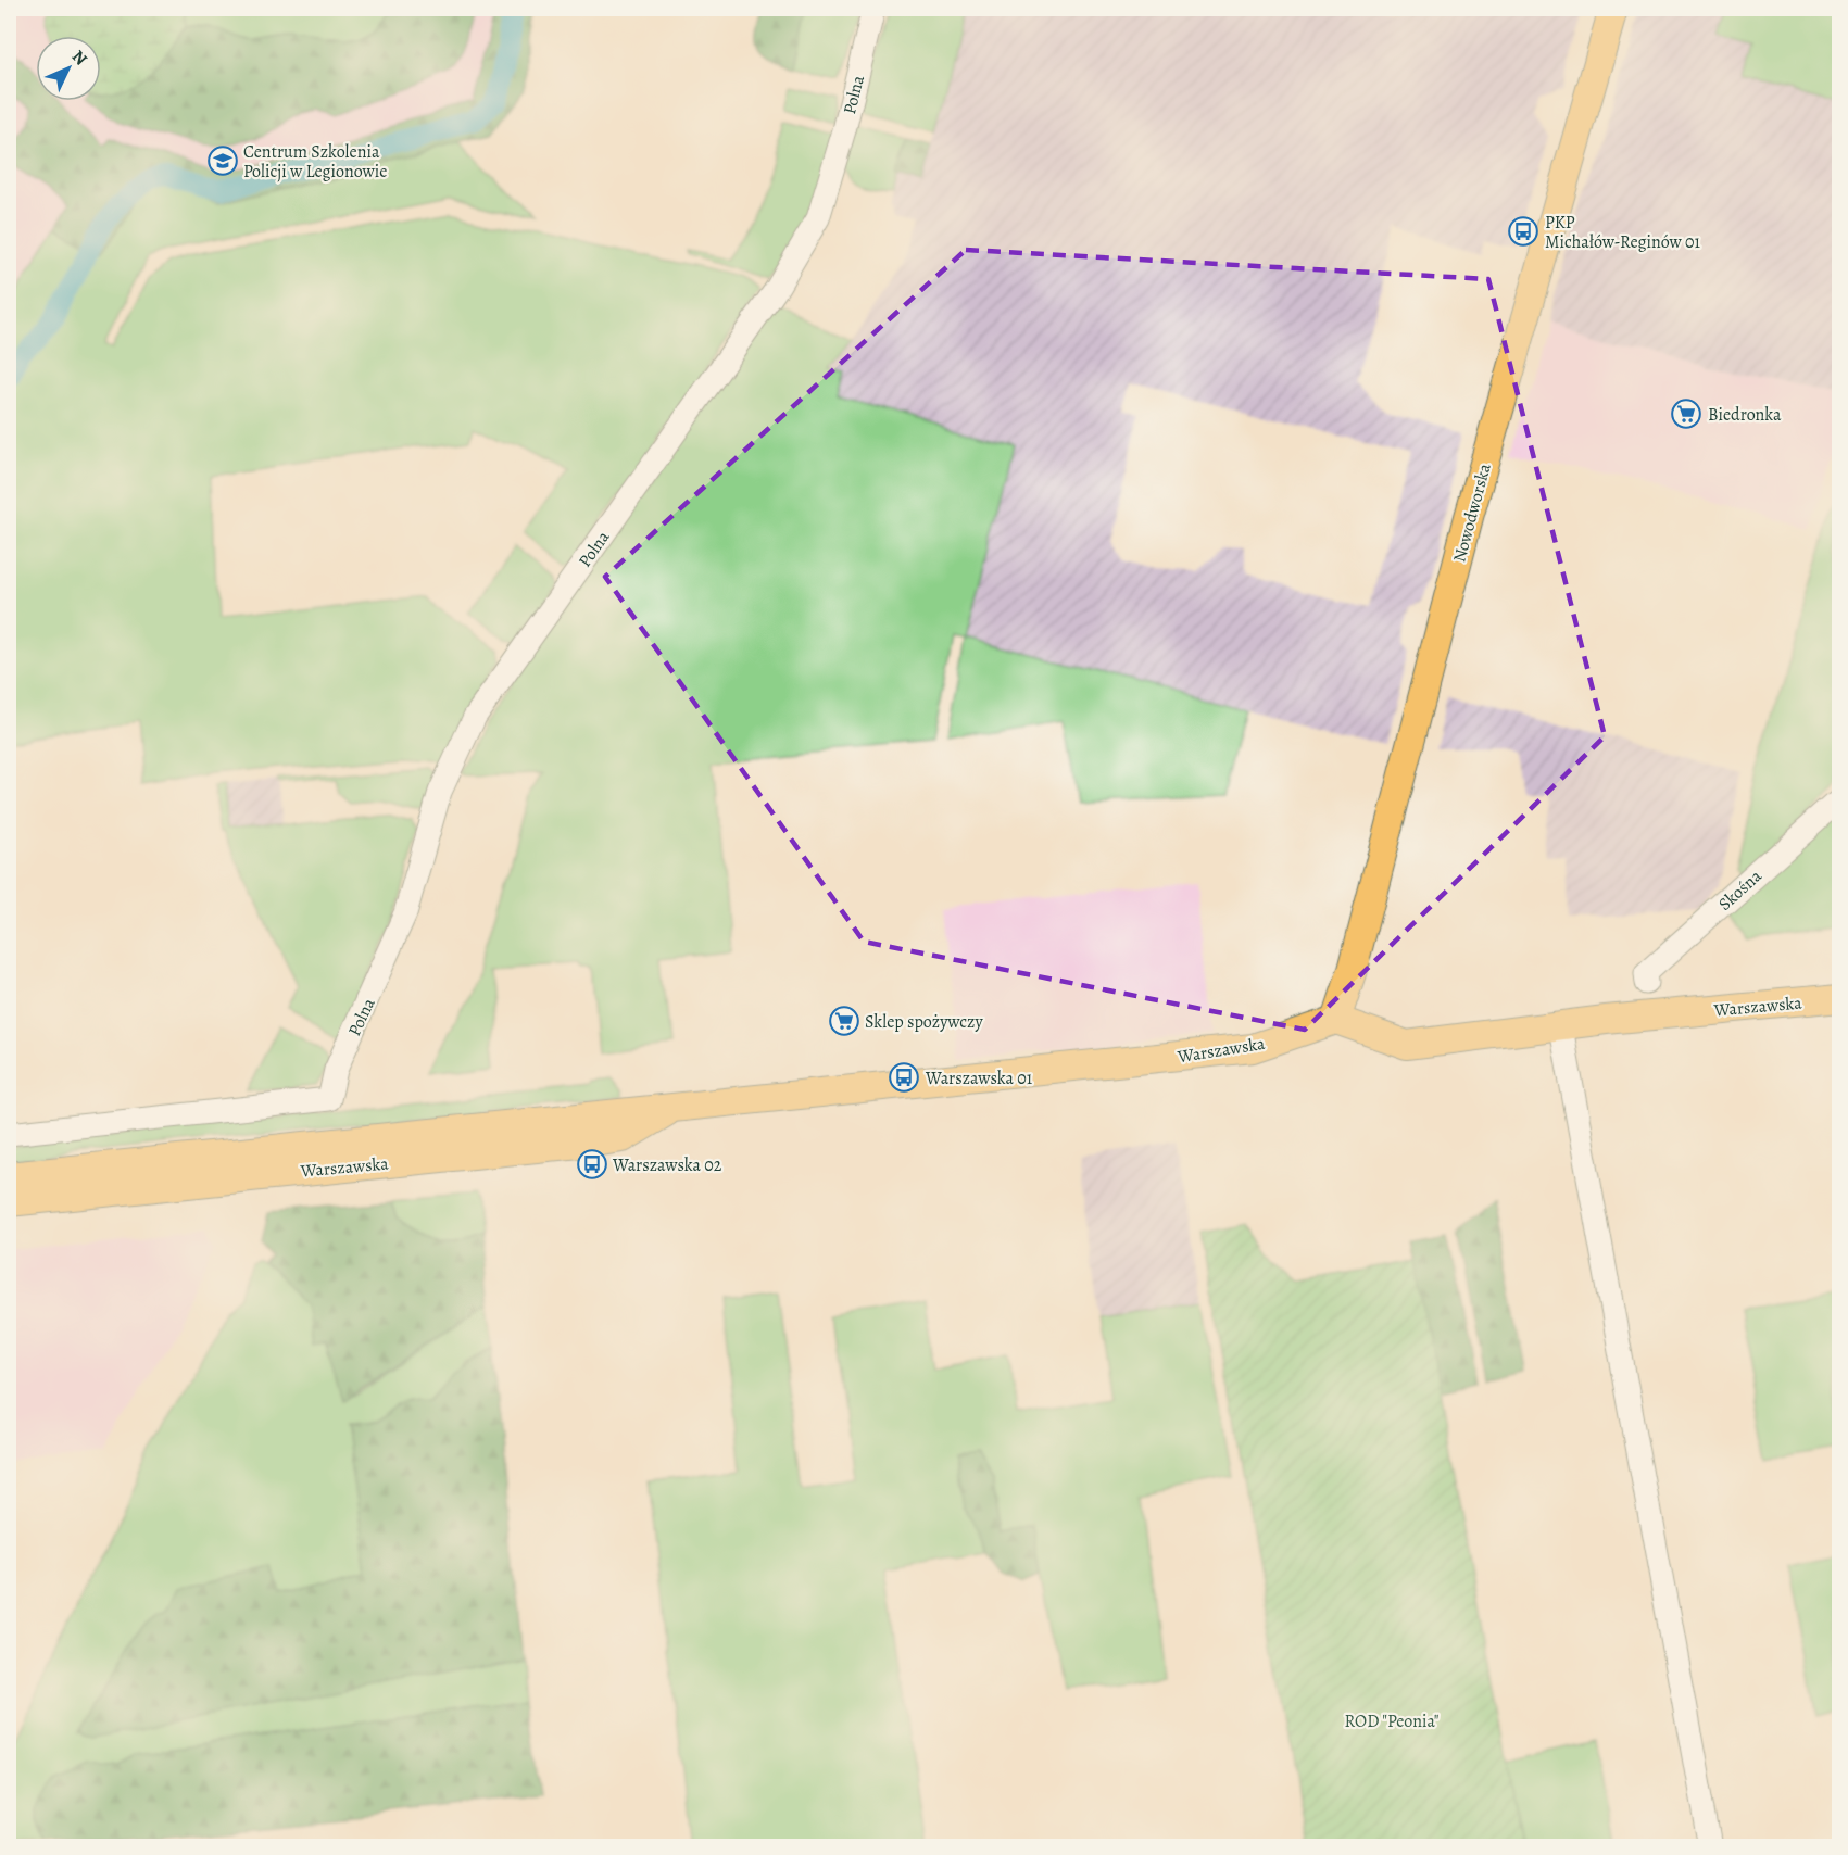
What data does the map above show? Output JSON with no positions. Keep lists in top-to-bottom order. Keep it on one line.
{"streets":{"main road":["Nowodworska","Warszawska"],"street":["Polna","Skośna"]},"crossings":[["Nowodworska","Warszawska"]],"parks":["ROD \"Peonia\""],"places":{"school or university":["Centrum Szkolenia Policji w Legionowie"],"bus stop":["PKP Michałów-Reginów 01","Warszawska 01","Warszawska 02"],"supermarket":["Biedronka","Sklep spożywczy"]},"north":"top right"}
